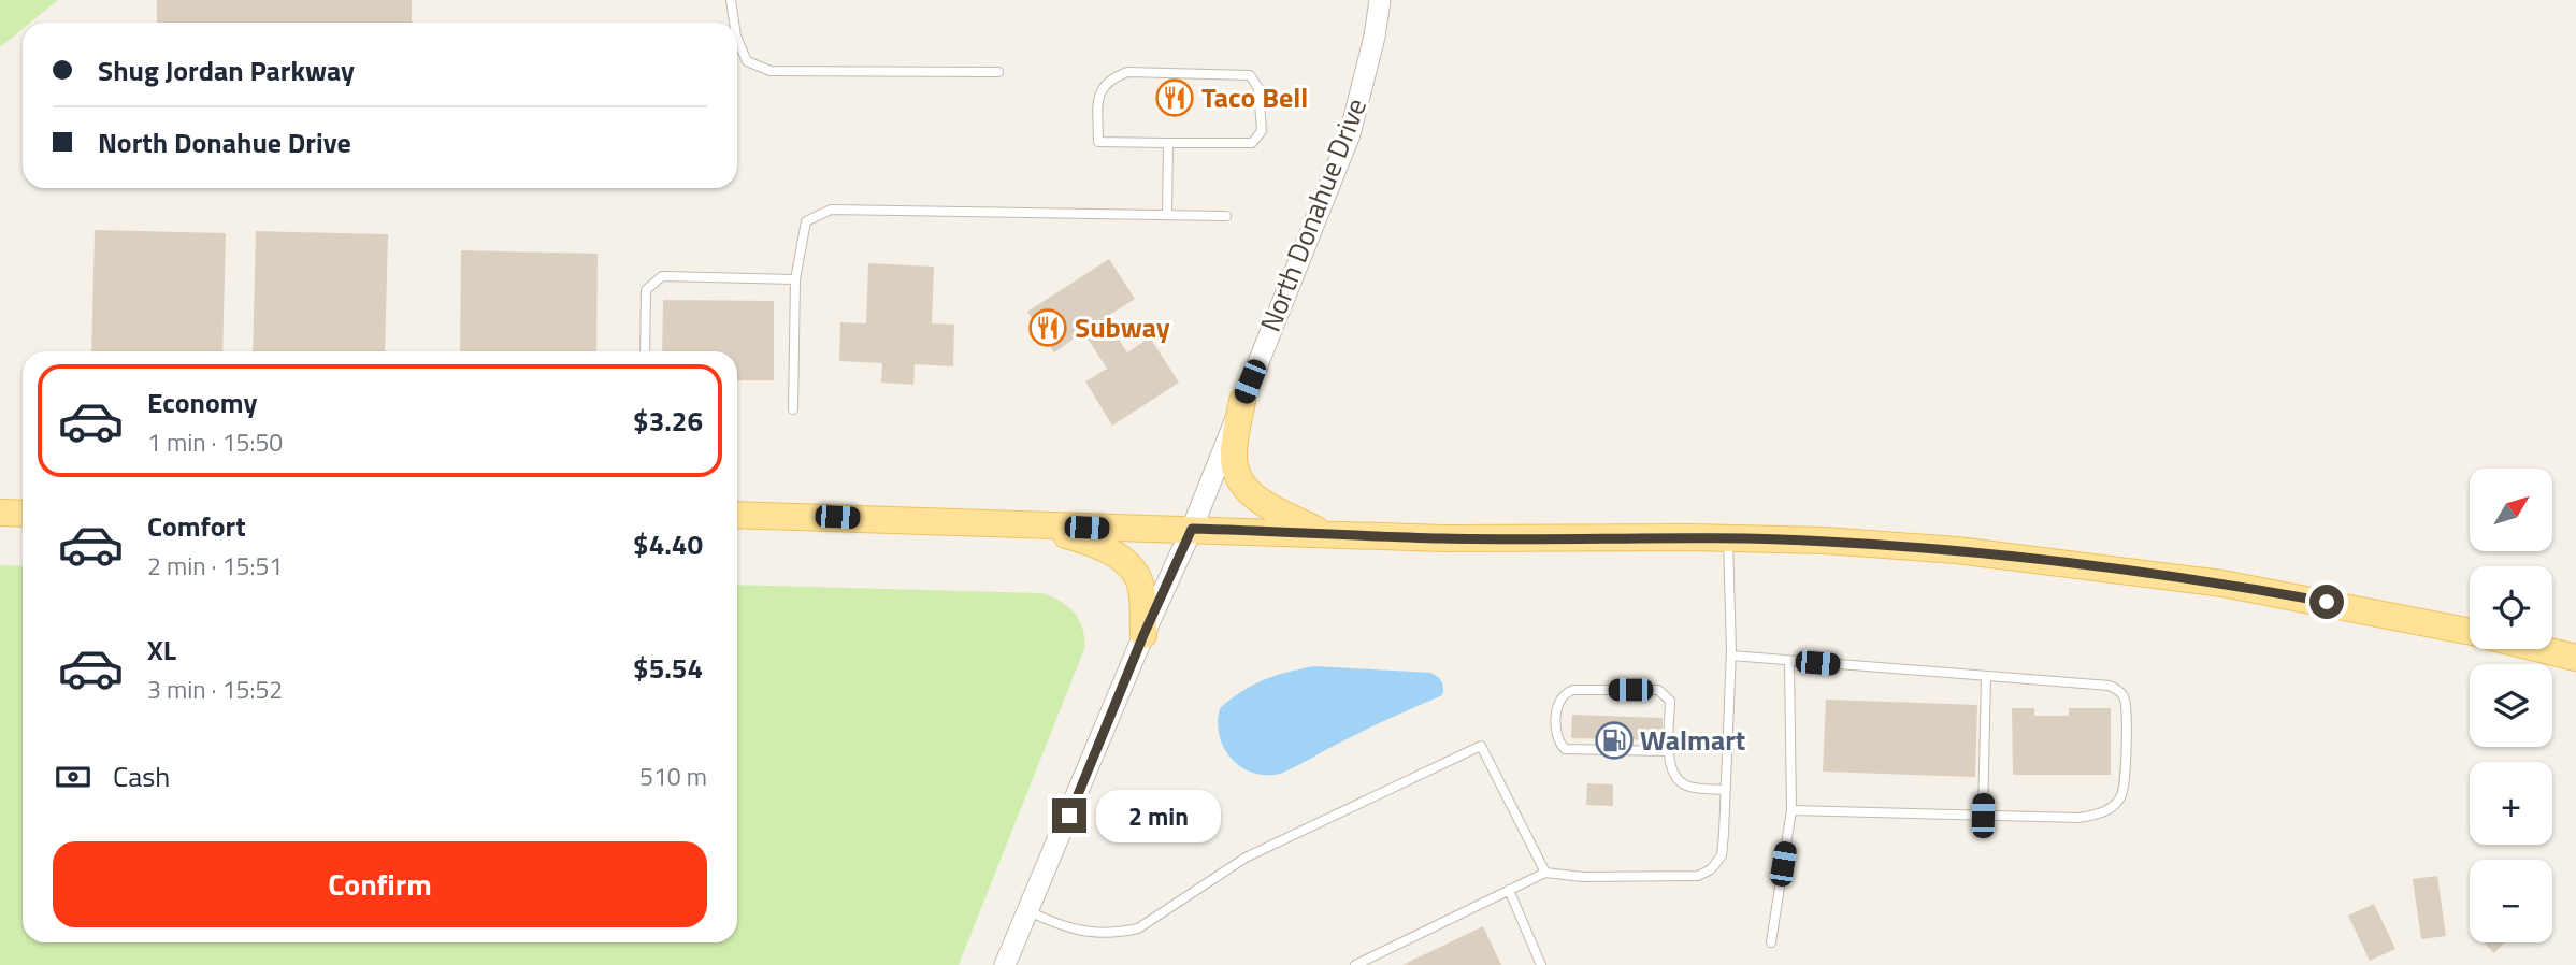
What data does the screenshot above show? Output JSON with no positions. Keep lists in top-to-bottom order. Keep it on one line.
{"streets":{"street":["North Donahue Drive"]},"places":{"restaurant":["Taco Bell","Subway"],"fuel station":["Walmart"]},"north":"top right","page":{"banner":["Shug Jordan Parkway","North Donahue Drive"],"list":[{"name":"Economy","note":"1 min · 15:50","value":"$3.26"},{"name":"Comfort","note":"2 min · 15:51","value":"$4.40"},{"name":"XL","note":"3 min · 15:52","value":"$5.54"}],"map_buttons":["+","−"],"pay":["Cash","510 m"],"bubble":"2 min","buttons":"Confirm"}}
